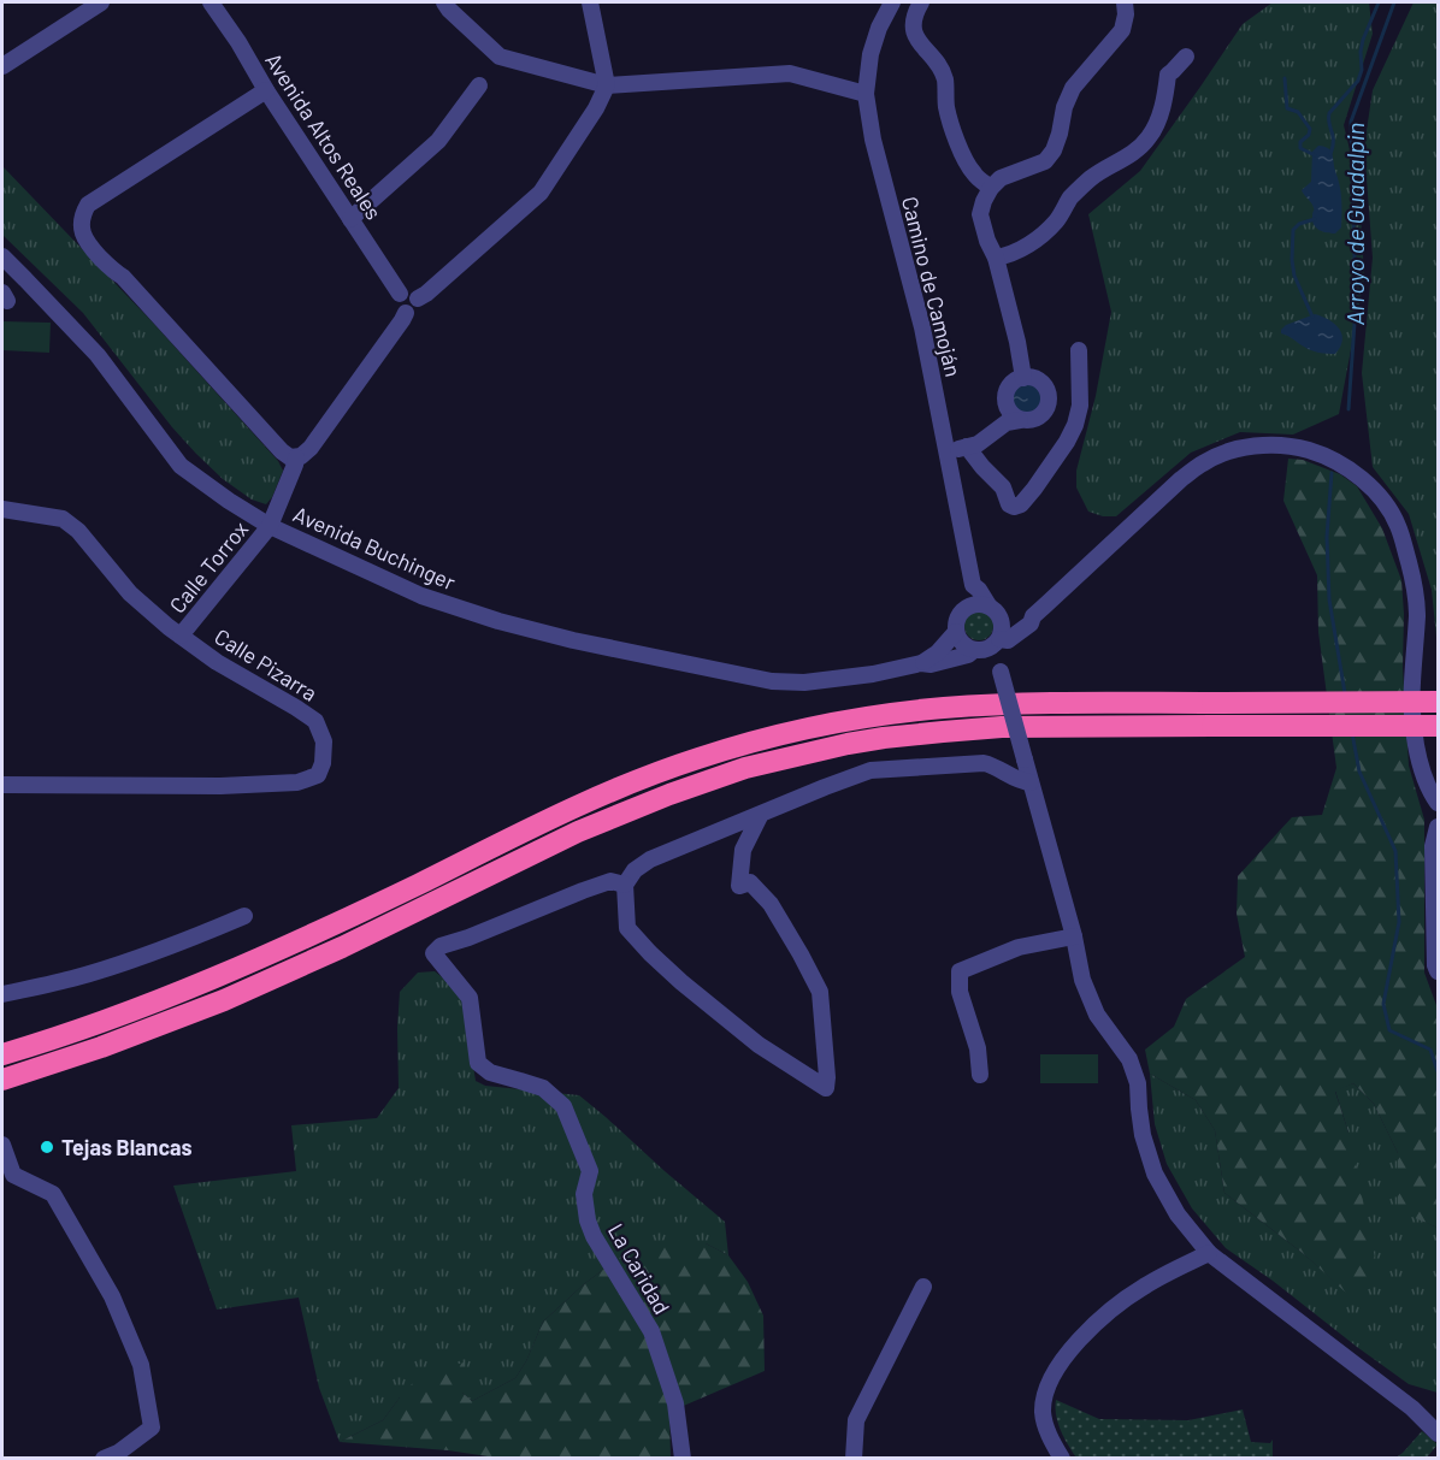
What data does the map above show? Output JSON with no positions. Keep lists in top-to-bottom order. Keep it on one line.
{"streets":{"street":["Avenida Altos Reales","Camino de Camoján","Avenida Buchinger","Calle Torrox","Calle Pizarra","La Caridad"]},"crossings":[["Camino de Camoján","Avenida Buchinger"],["Avenida Buchinger","Calle Torrox"],["Calle Torrox","Calle Pizarra"]],"water":["Arroyo de Guadalpin"],"places":["Tejas Blancas"]}
